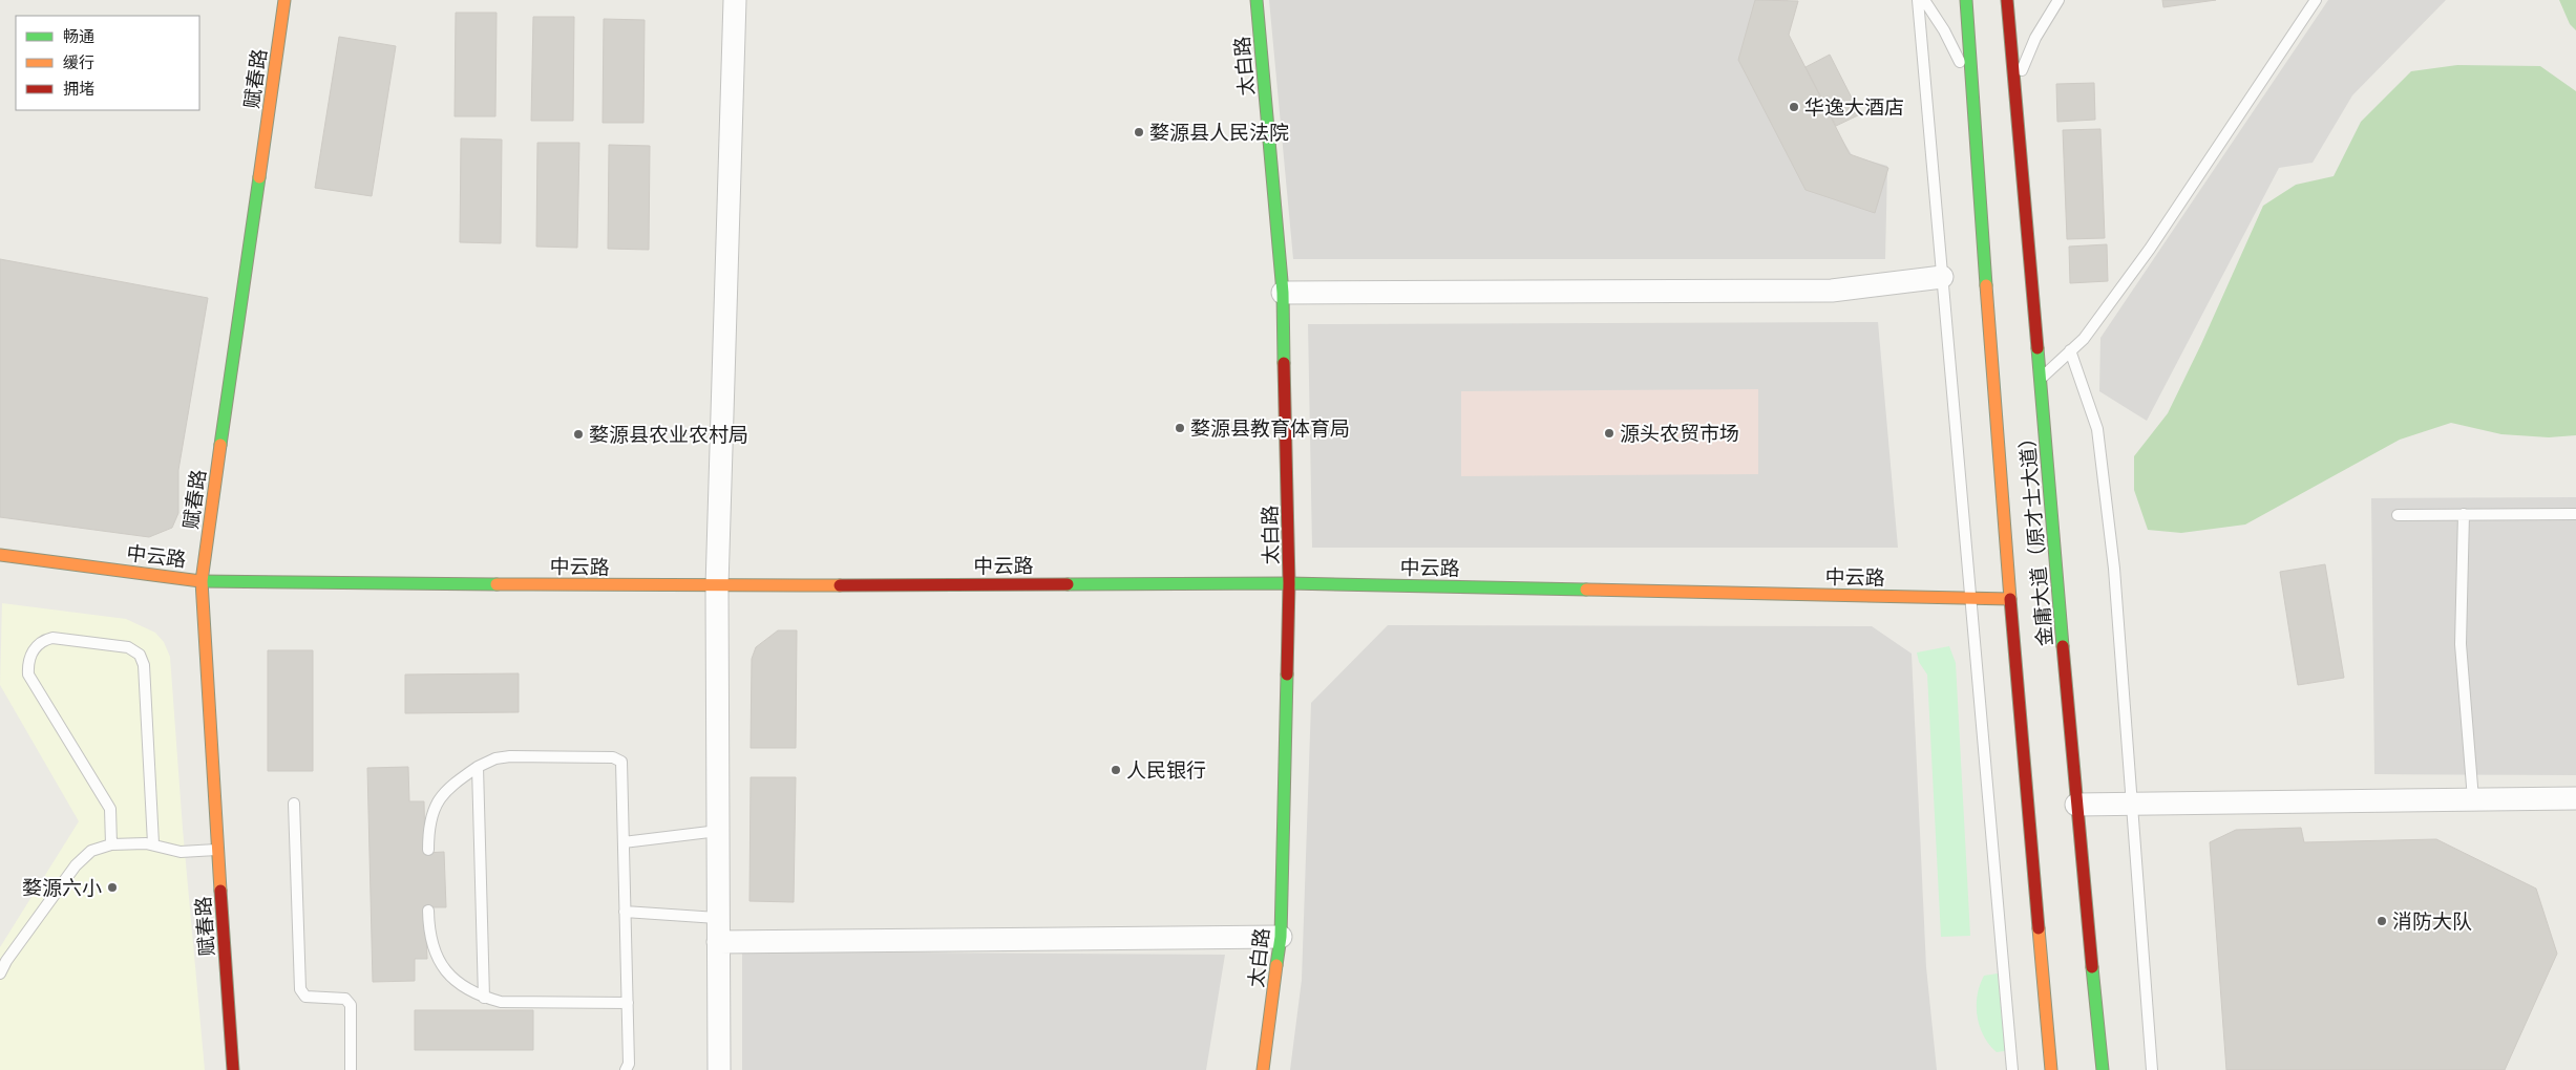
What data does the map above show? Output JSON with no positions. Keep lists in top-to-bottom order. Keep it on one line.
{"streets":{"street":["太白路","赋春路","金庸大道（原才士大道）","中云路"]},"crossings":[["太白路","中云路"],["赋春路","中云路"],["金庸大道（原才士大道）","中云路"]],"places":["华逸大酒店","婺源县人民法院","婺源县教育体育局","源头农贸市场","婺源县农业农村局","人民银行","婺源六小","消防大队"],"legend":["畅通","缓行","拥堵"]}
